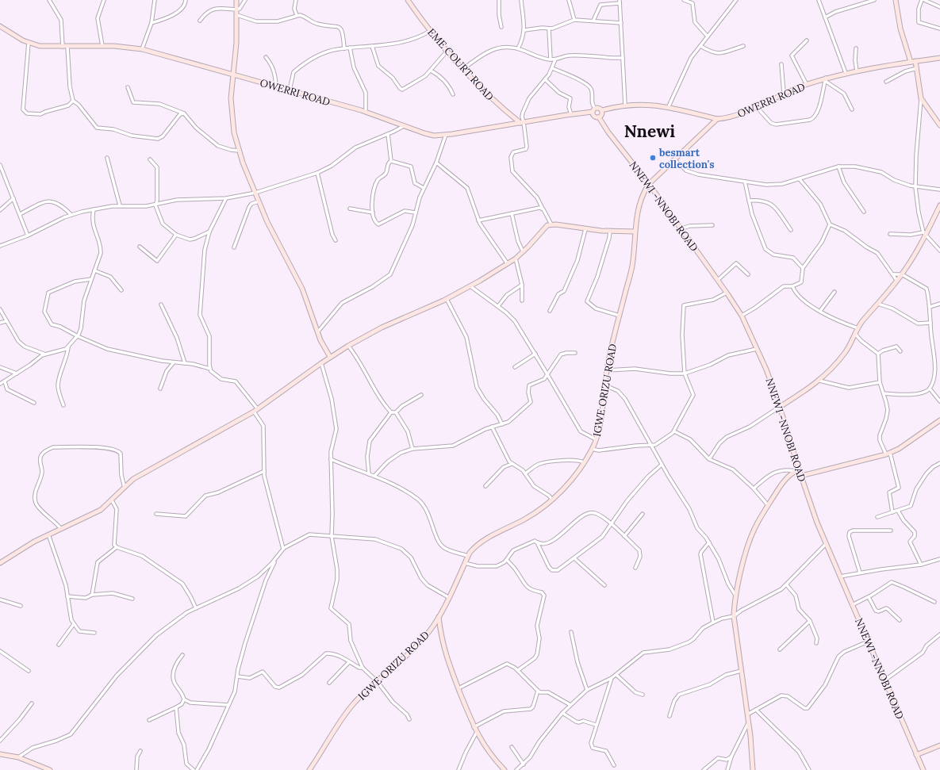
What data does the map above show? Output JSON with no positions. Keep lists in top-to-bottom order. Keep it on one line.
{"streets":{"main road":["EME COURT ROAD","OWERRI ROAD","NNEWI -NNOBI ROAD","IGWE ORIZU ROAD"]},"crossings":[["EME COURT ROAD","OWERRI ROAD"],["OWERRI ROAD","NNEWI -NNOBI ROAD"],["OWERRI ROAD","IGWE ORIZU ROAD"],["NNEWI -NNOBI ROAD","IGWE ORIZU ROAD"]],"districts":["Nnewi"],"places":["besmart collection's"]}
